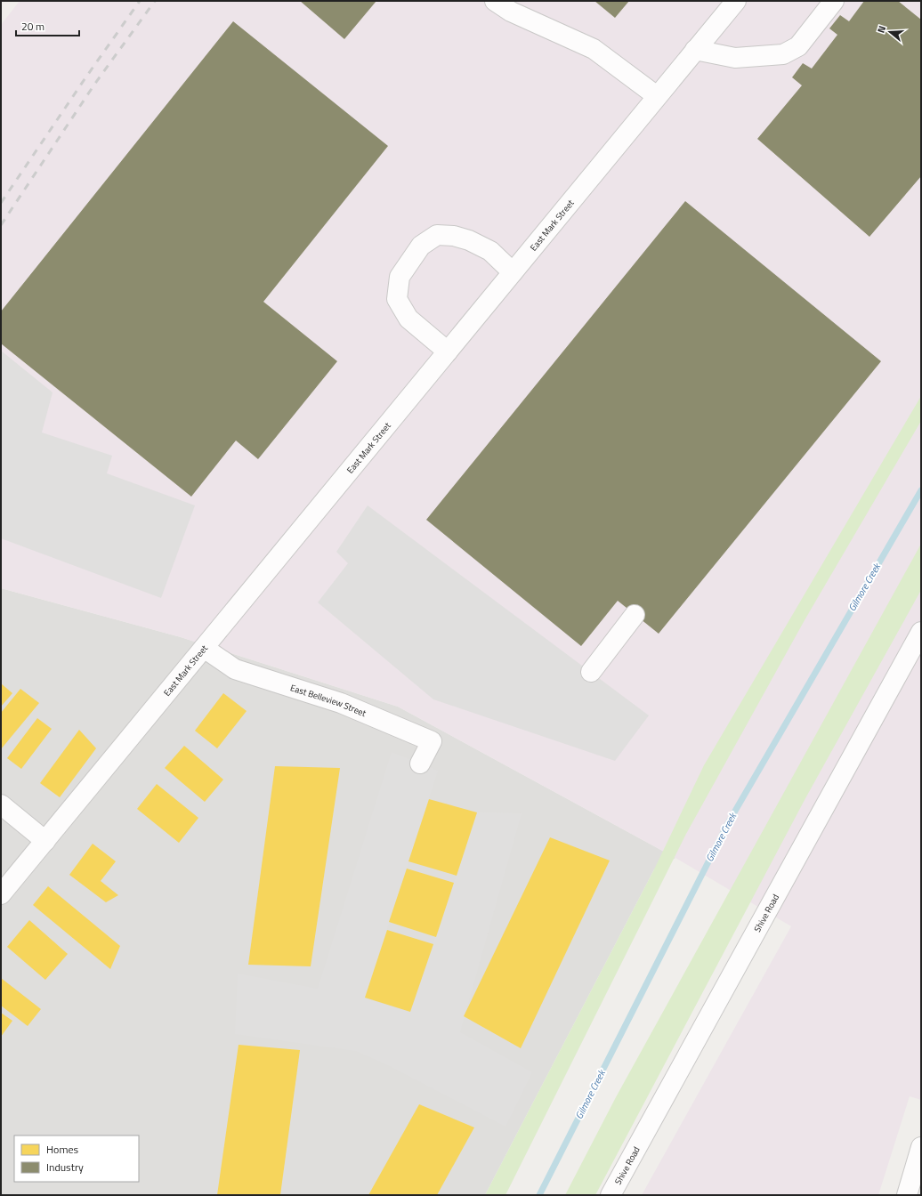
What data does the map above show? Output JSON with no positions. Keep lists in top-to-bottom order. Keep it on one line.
{"streets":{"street":["East Mark Street","East Belleview Street","Shive Road"]},"crossings":[["East Mark Street","East Belleview Street"]],"water":["Gilmore Creek"],"legend":["Homes","Industry"],"scale_bar":"20 m","north":"left"}
